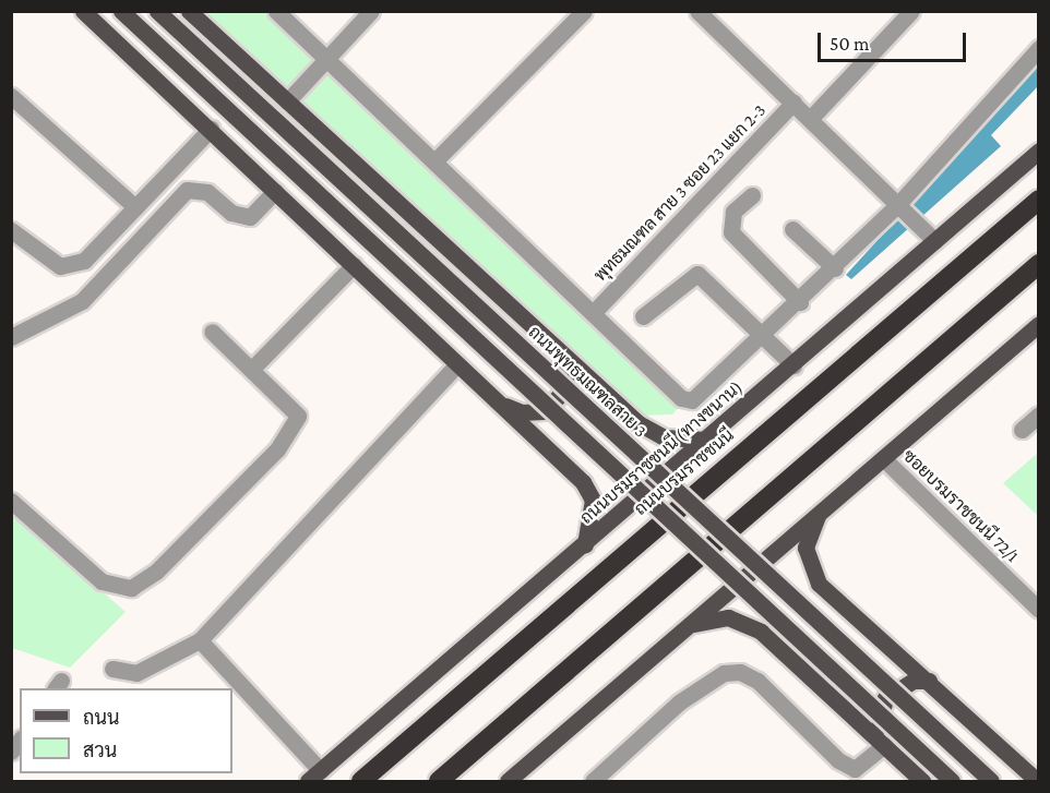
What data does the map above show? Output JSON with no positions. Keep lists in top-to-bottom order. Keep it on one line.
{"streets":{"highway":["ถนนบรมราชชนนี"],"main road":["ถนนพุทธมณฑลสาย 3","ถนนบรมราชชนนี (ทางขนาน)"],"street":["พุทธมณฑล สาย 3 ซอย 23 แยก 2-3","ซอยบรมราชชนนี 72/1"]},"legend":["ถนน","สวน"],"scale_bar":"50 m"}
